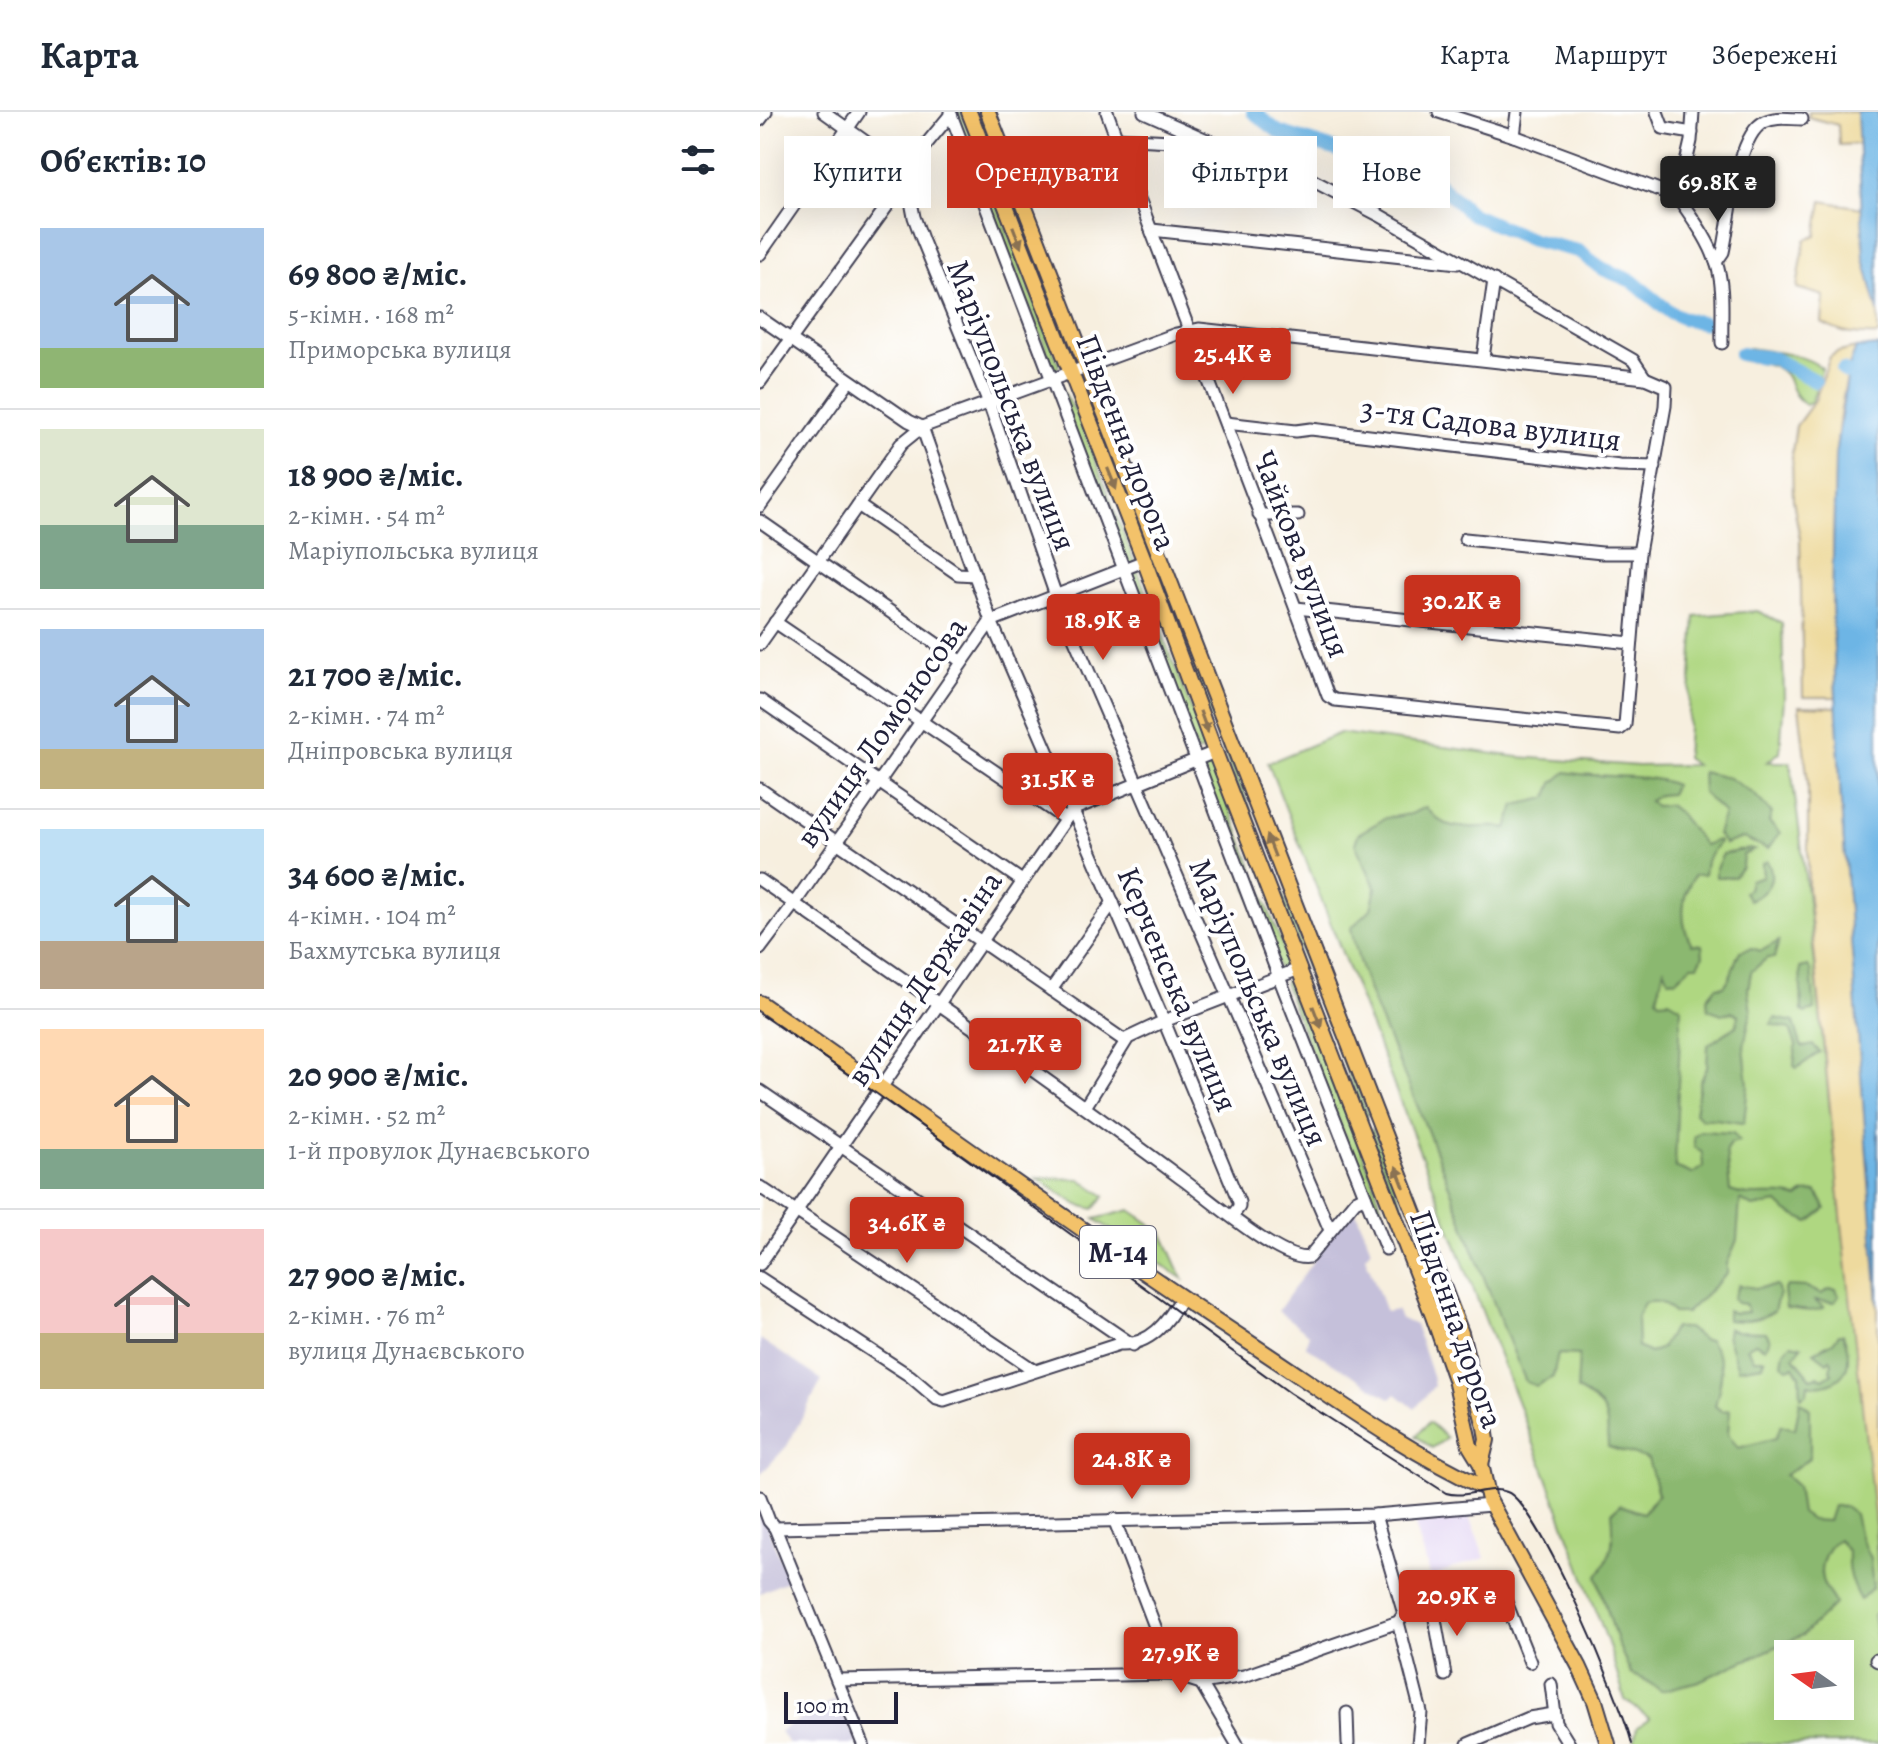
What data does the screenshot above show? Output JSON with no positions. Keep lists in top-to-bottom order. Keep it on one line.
{"streets":{"main road":["Південна дорога","М-14"],"street":["Маріупольська вулиця","3-тя Садова вулиця","Чайкова вулиця","вулиця Ломоносова","вулиця Державіна","Керченська вулиця"]},"crossings":[["Маріупольська вулиця","вулиця Ломоносова"],["3-тя Садова вулиця","Чайкова вулиця"],["Південна дорога","вулиця Ломоносова"],["вулиця Ломоносова","Керченська вулиця"],["вулиця Державіна","Керченська вулиця"],["вулиця Державіна","М-14"]],"scale_bar":"100 m","north":"left","page":{"header":"Карта","nav":["Карта","Маршрут","Збережені"],"heading":"Об’єктів: 10","chip":["Купити","Орендувати","Фільтри","Нове"],"price":["69.8K ₴","25.4K ₴","30.2K ₴","18.9K ₴","31.5K ₴","21.7K ₴","34.6K ₴","24.8K ₴","20.9K ₴","27.9K ₴"],"list":[{"name":"69 800 ₴/міс.","note":"5-кімн. · 168 m² · Приморська вулиця"},{"name":"18 900 ₴/міс.","note":"2-кімн. · 54 m² · Маріупольська вулиця"},{"name":"21 700 ₴/міс.","note":"2-кімн. · 74 m² · Дніпровська вулиця"},{"name":"34 600 ₴/міс.","note":"4-кімн. · 104 m² · Бахмутська вулиця"},{"name":"20 900 ₴/міс.","note":"2-кімн. · 52 m² · 1-й провулок Дунаєвського"},{"name":"27 900 ₴/міс.","note":"2-кімн. · 76 m² · вулиця Дунаєвського"}],"scale":"100 m"}}
